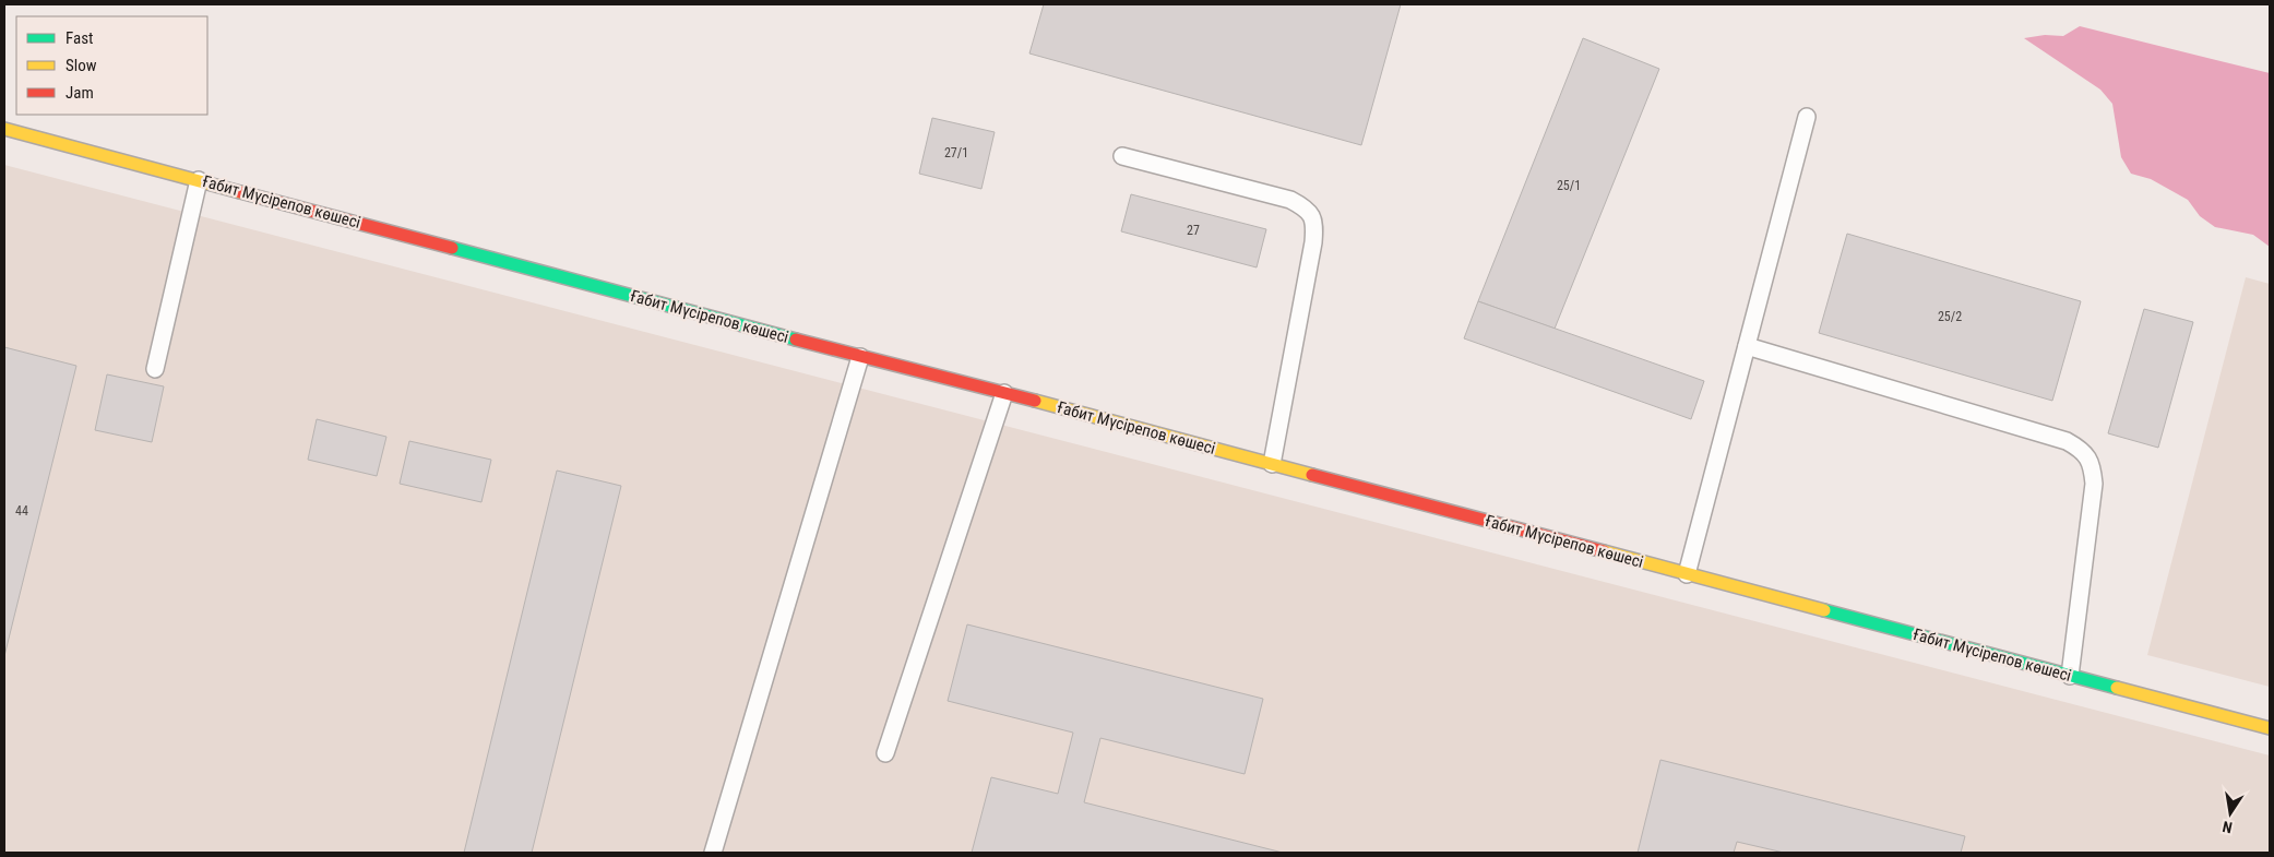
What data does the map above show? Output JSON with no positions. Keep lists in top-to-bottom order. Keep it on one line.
{"streets":{"main road":["Ғабит Мүсірепов көшесі"]},"house_numbers":["27/1","25/1","27","25/2","44"],"legend":["Fast","Slow","Jam"],"north":"bottom"}
